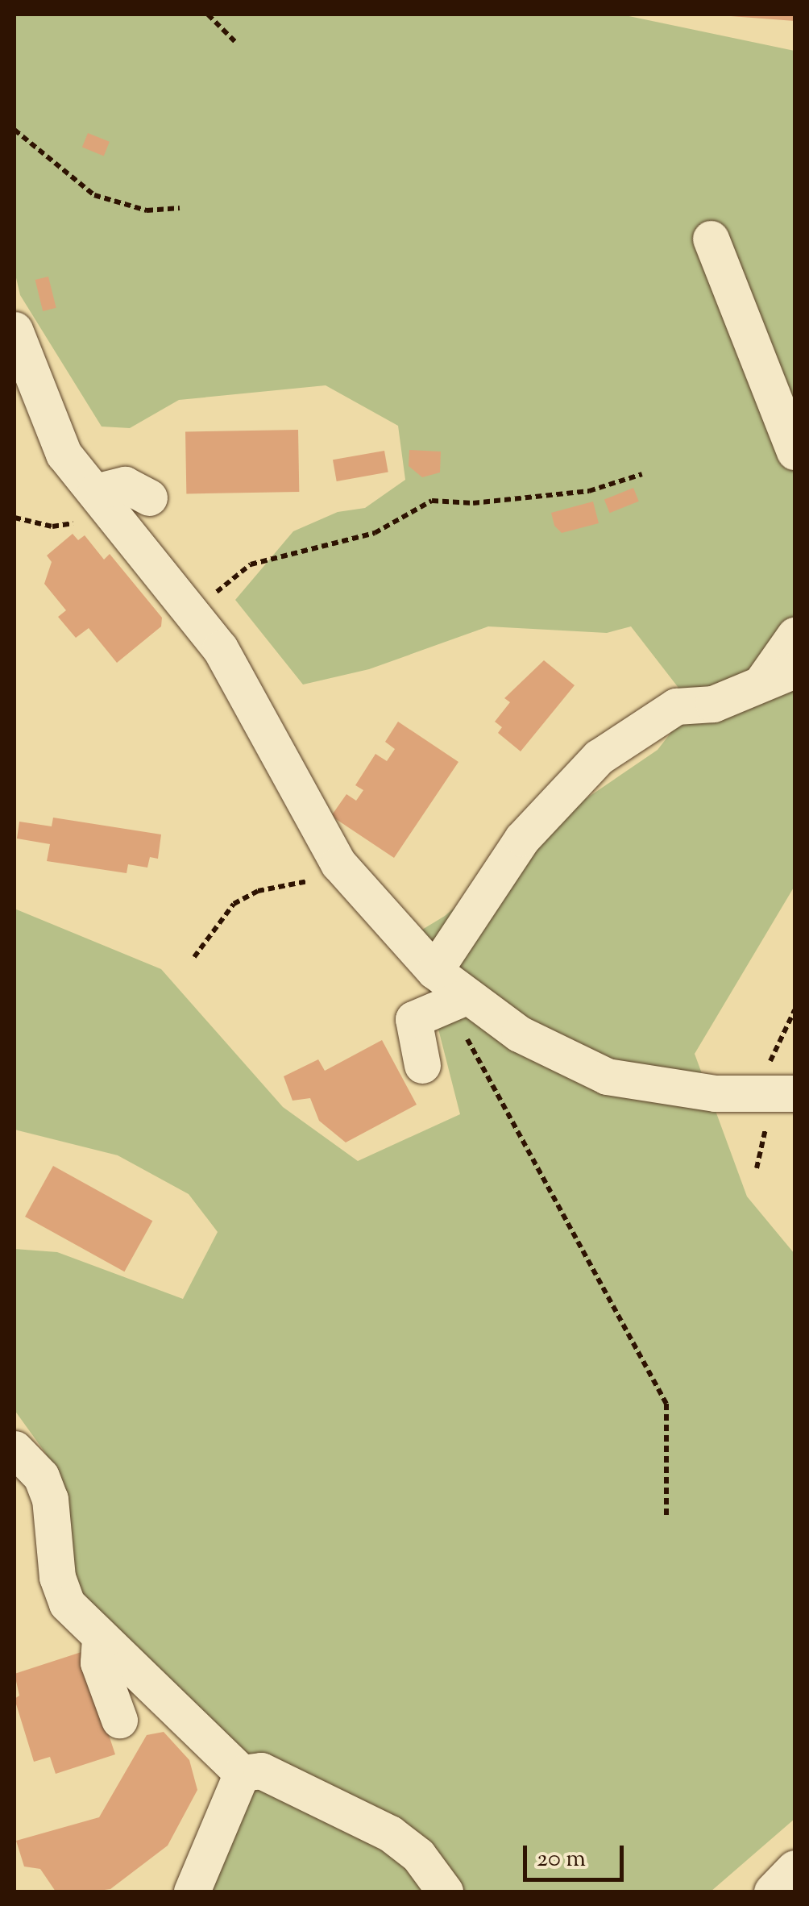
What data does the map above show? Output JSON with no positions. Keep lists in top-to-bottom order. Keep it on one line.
{"scale_bar":"20 m"}
